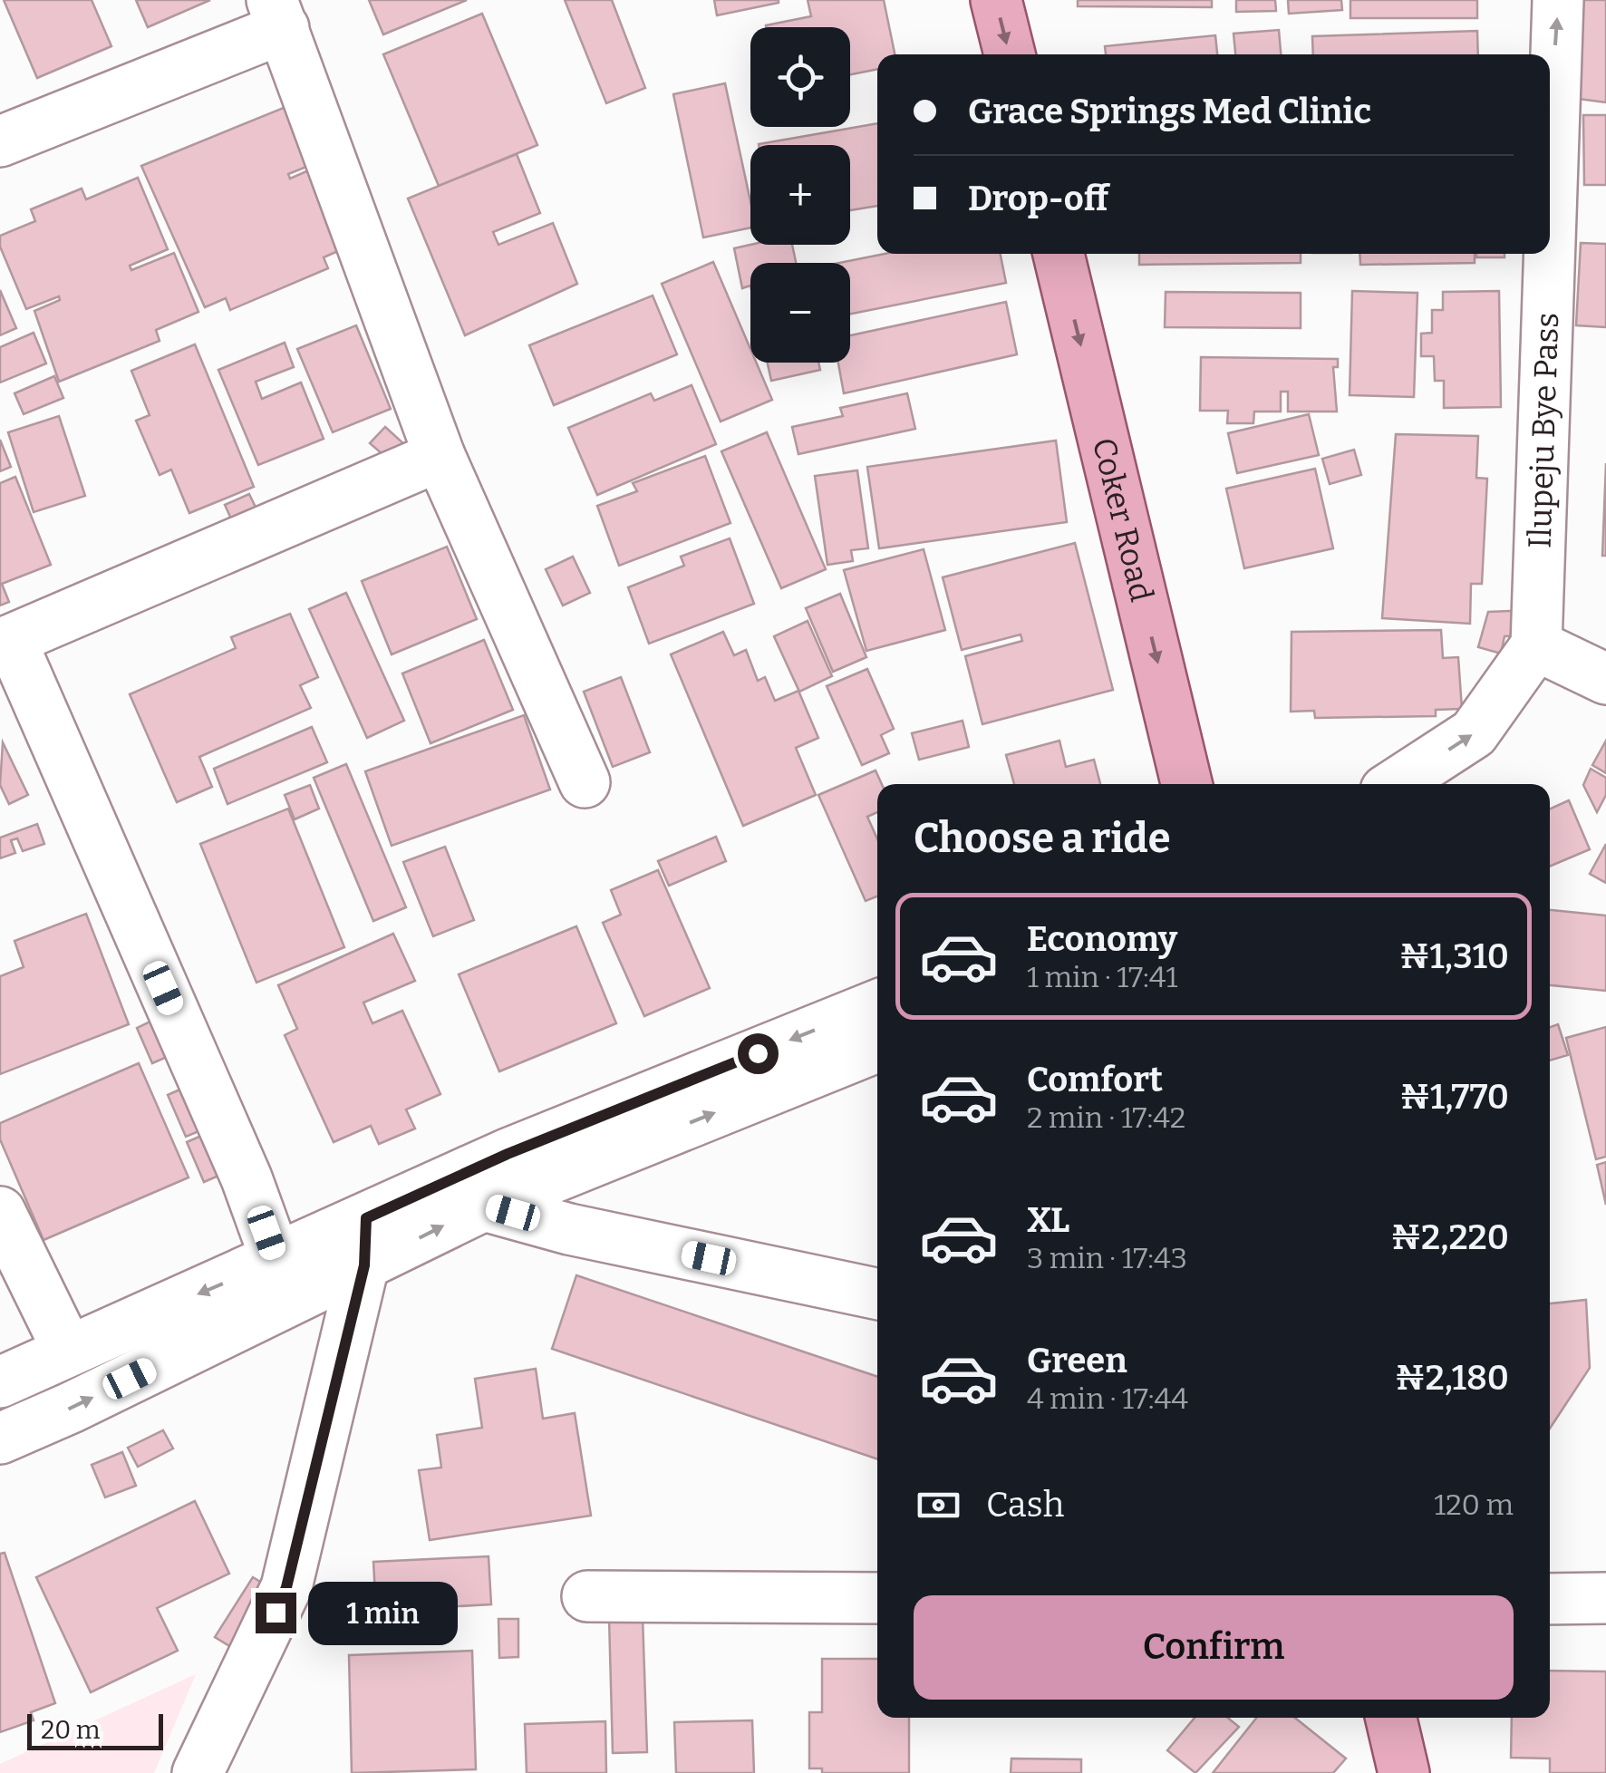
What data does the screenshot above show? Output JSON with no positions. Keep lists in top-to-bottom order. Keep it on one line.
{"streets":{"main road":["Coker Road"],"street":["Ilupeju Bye Pass"]},"one_way":["Ilupeju Bye Pass","Coker Road"],"scale_bar":"20 m","page":{"map_buttons":["+","−"],"banner":["Grace Springs Med Clinic","Drop-off"],"heading":"Choose a ride","list":[{"name":"Economy","note":"1 min · 17:41","value":"₦1,310"},{"name":"Comfort","note":"2 min · 17:42","value":"₦1,770"},{"name":"XL","note":"3 min · 17:43","value":"₦2,220"},{"name":"Green","note":"4 min · 17:44","value":"₦2,180"}],"pay":["Cash","120 m"],"buttons":"Confirm","bubble":"1 min","scale":"20 m"}}
